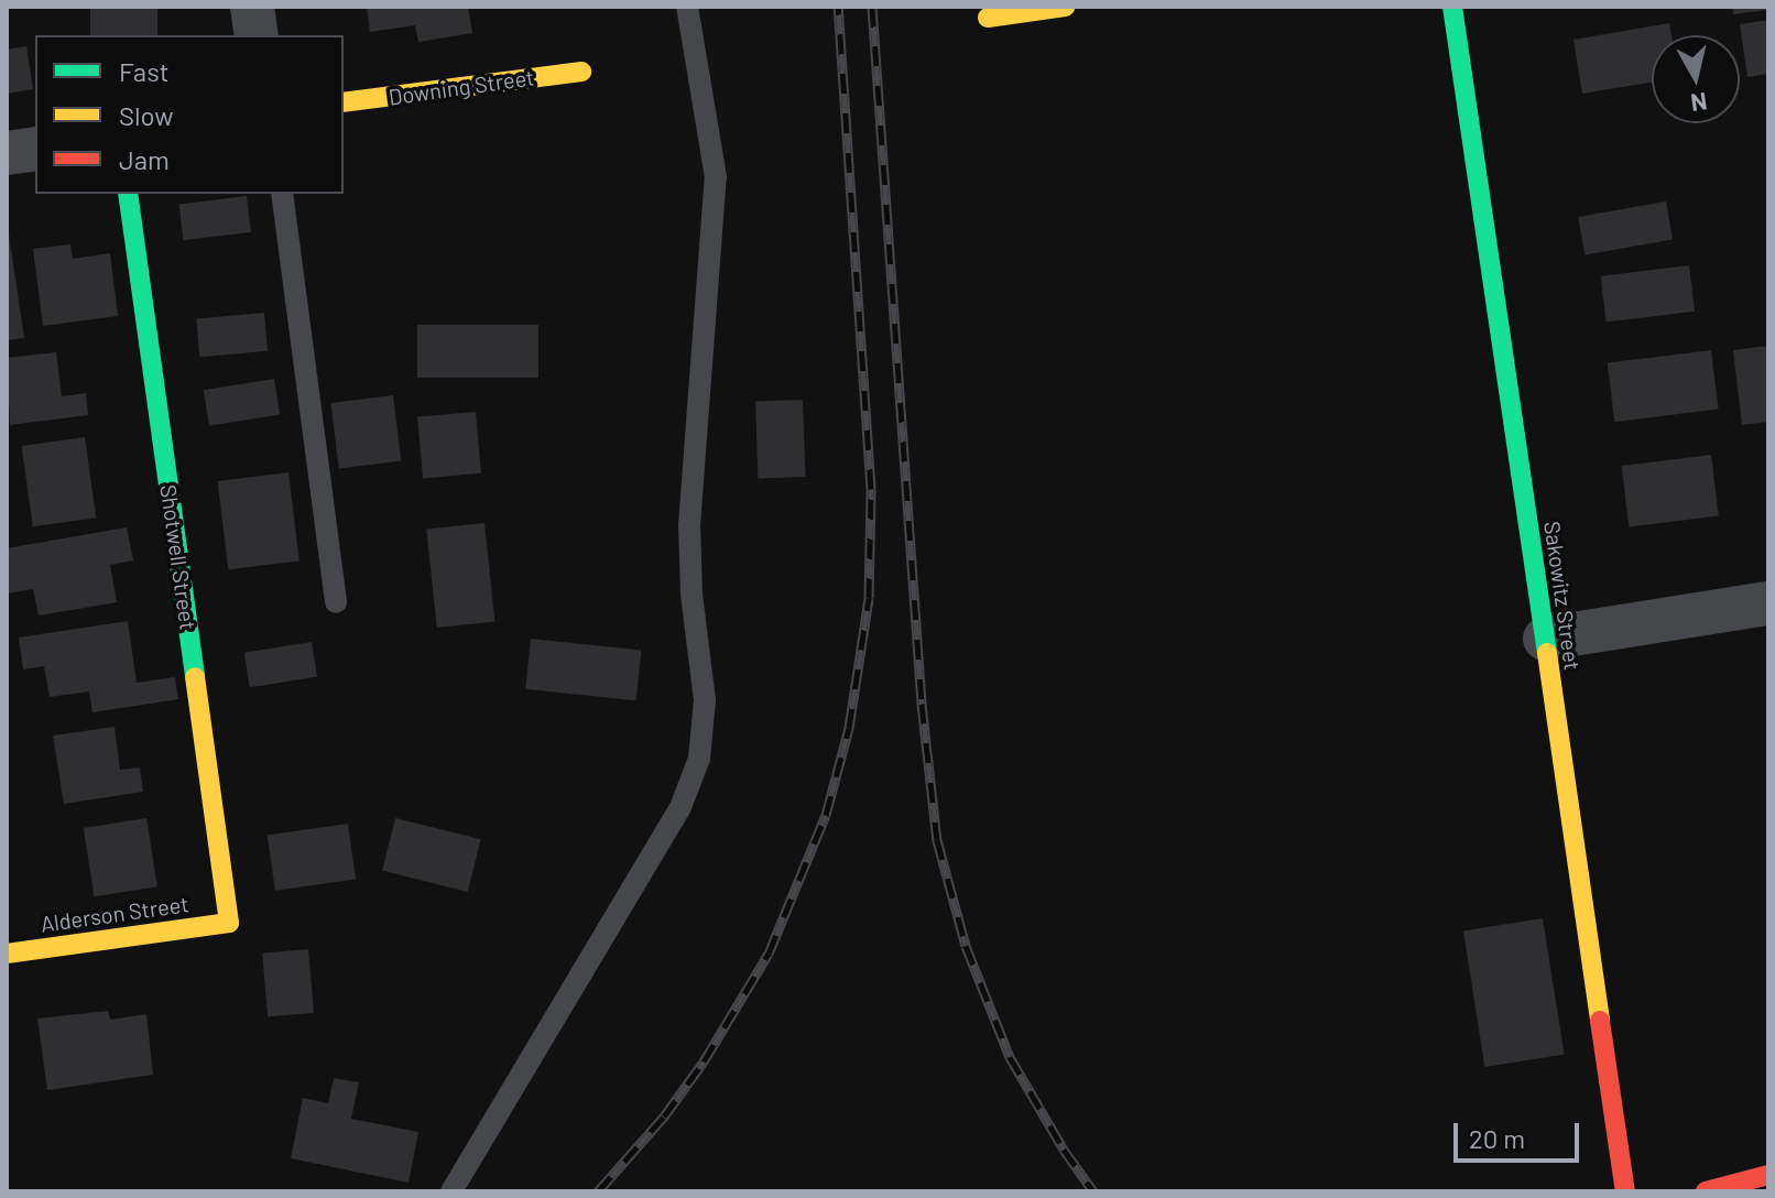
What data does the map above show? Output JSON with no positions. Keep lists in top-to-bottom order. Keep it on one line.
{"streets":{"street":["Downing Street","Shotwell Street","Sakowitz Street","Alderson Street"]},"crossings":[["Shotwell Street","Alderson Street"]],"legend":["Fast","Slow","Jam"],"scale_bar":"20 m","north":"bottom"}
